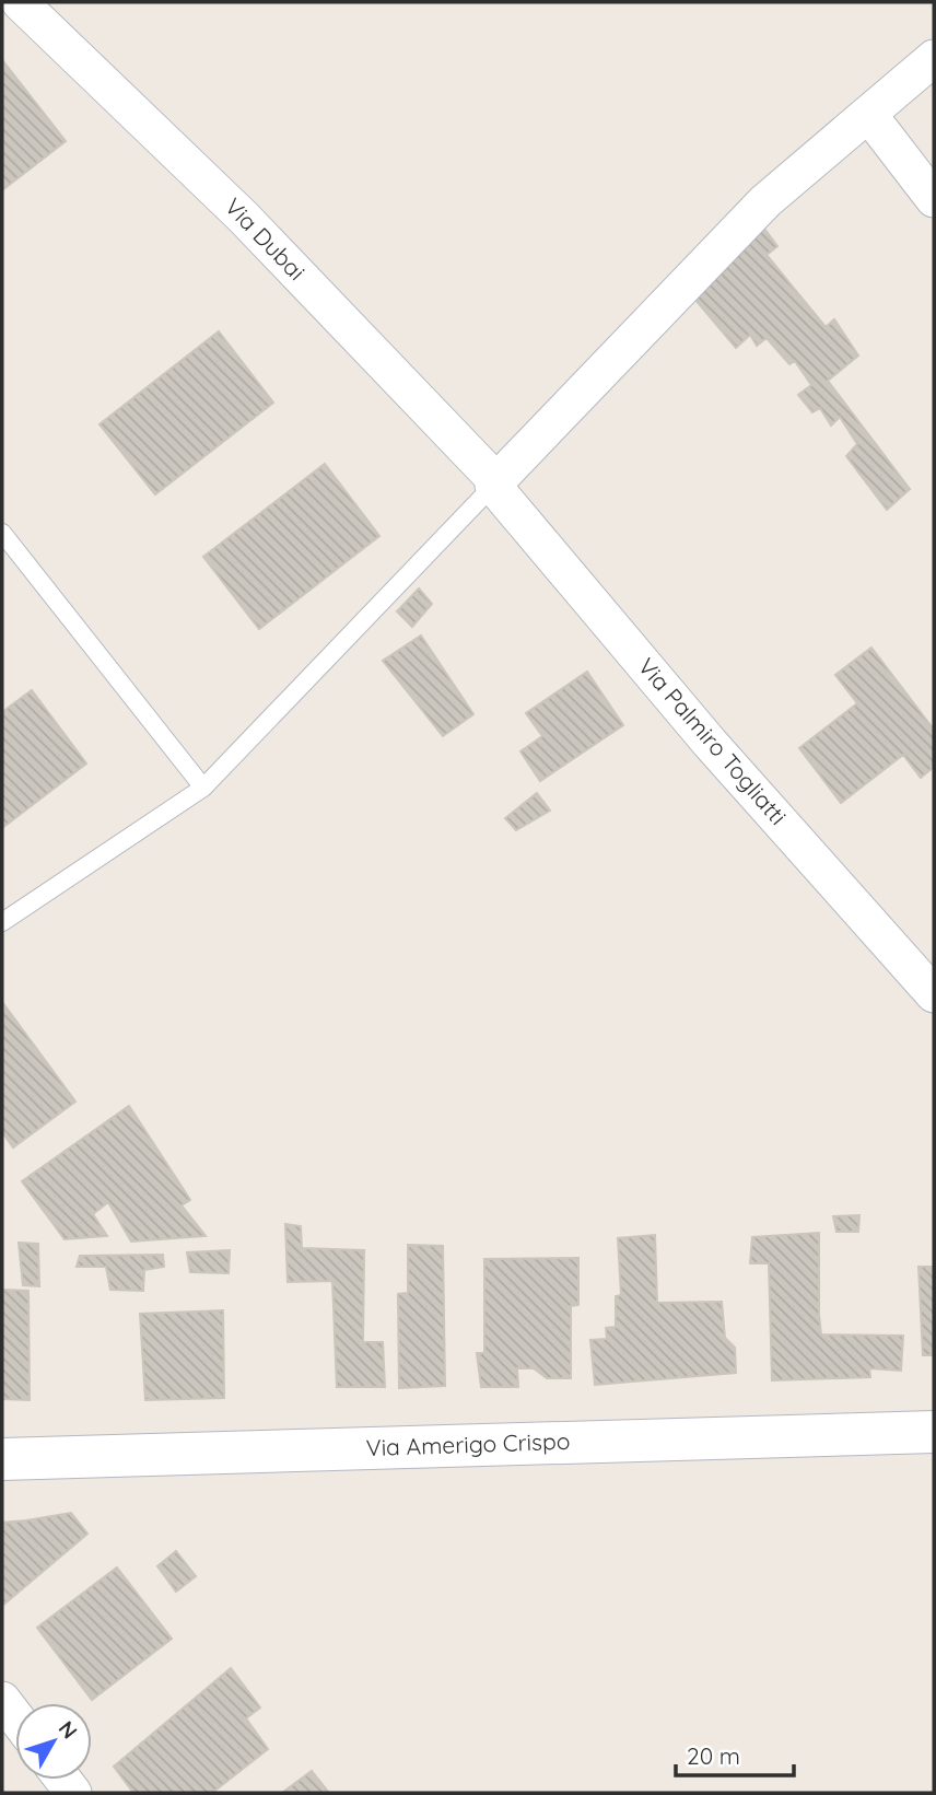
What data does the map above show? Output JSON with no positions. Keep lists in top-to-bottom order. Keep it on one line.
{"streets":{"street":["Via Dubai","Via Palmiro Togliatti","Via Amerigo Crispo"]},"crossings":[["Via Dubai","Via Palmiro Togliatti"]],"scale_bar":"20 m","north":"top right"}
